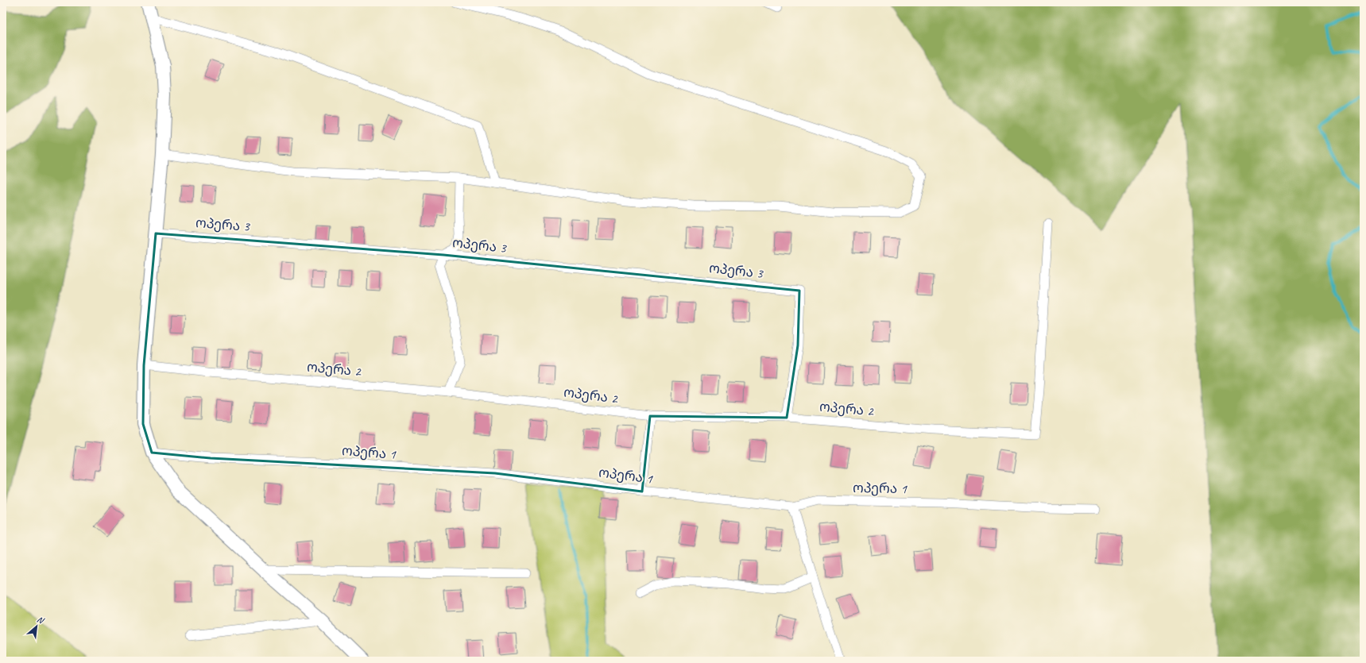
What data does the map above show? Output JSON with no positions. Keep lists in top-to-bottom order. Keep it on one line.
{"streets":{"street":["ოპერა 3","ოპერა 2","ოპერა 1"]},"crossings":[["ოპერა 3","ოპერა 2"]],"north":"top right"}
